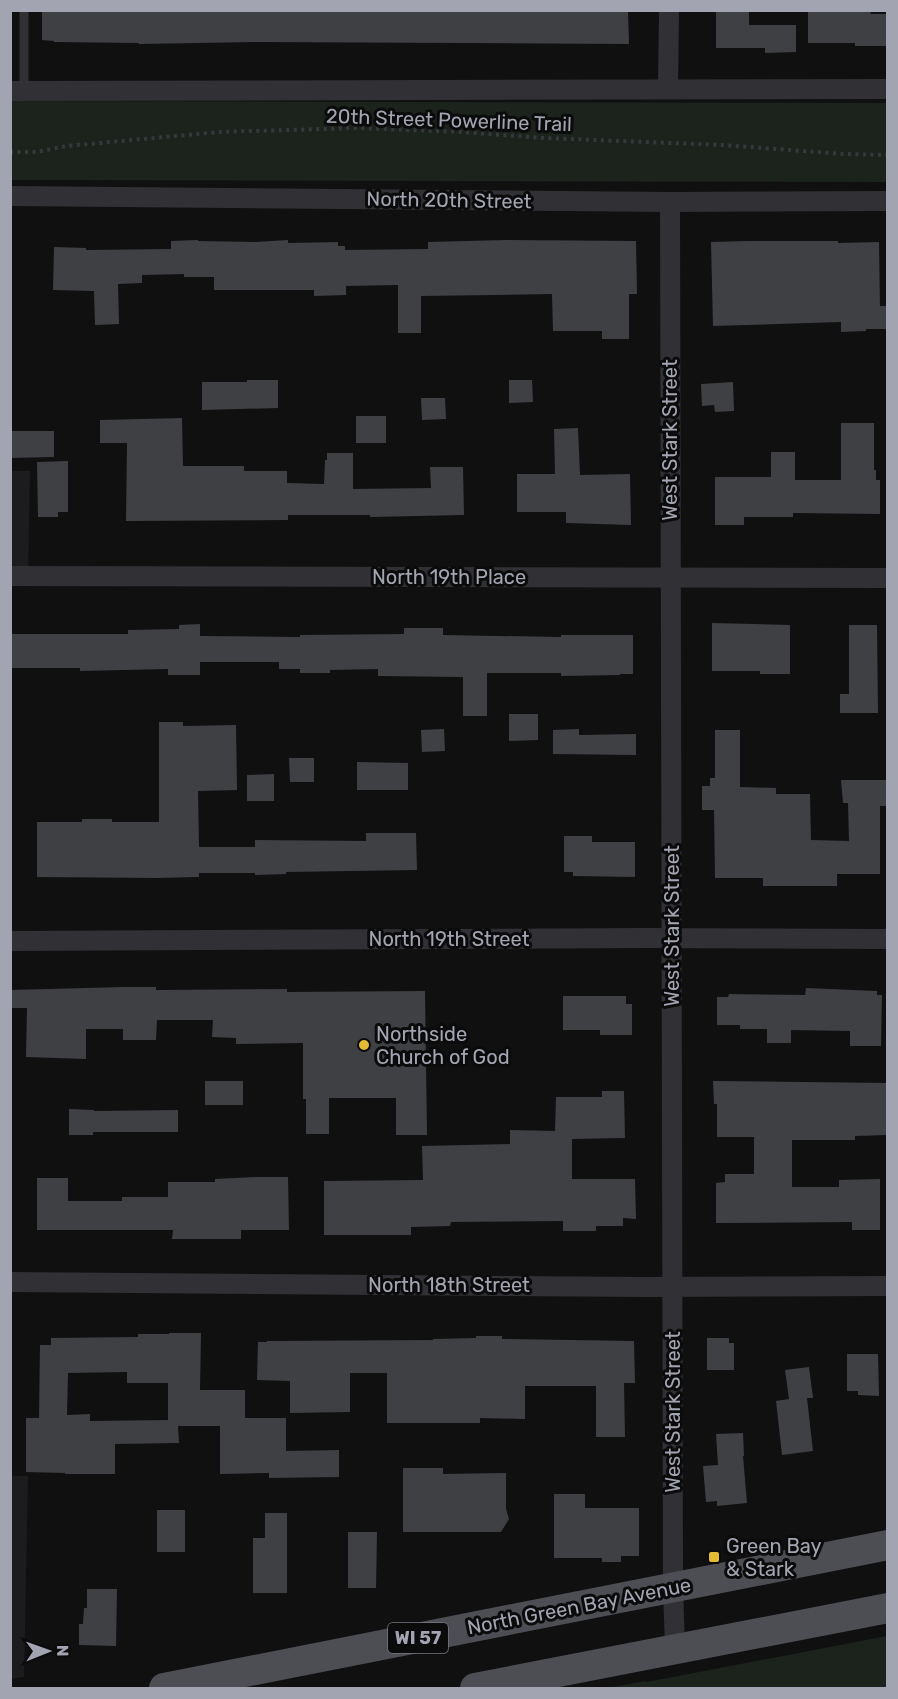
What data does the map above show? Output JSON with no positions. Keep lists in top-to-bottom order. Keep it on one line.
{"streets":{"main road":["North Green Bay Avenue","WI 57"],"street":["North 20th Street","West Stark Street","North 19th Place","North 19th Street","North 18th Street"],"path":["20th Street Powerline Trail"]},"crossings":[["North 20th Street","West Stark Street"],["West Stark Street","North 19th Place"],["West Stark Street","North 19th Street"],["West Stark Street","North 18th Street"],["West Stark Street","North Green Bay Avenue"]],"places":{"other":["Northside Church of God"],"transit":["Green Bay & Stark"]},"north":"right"}
